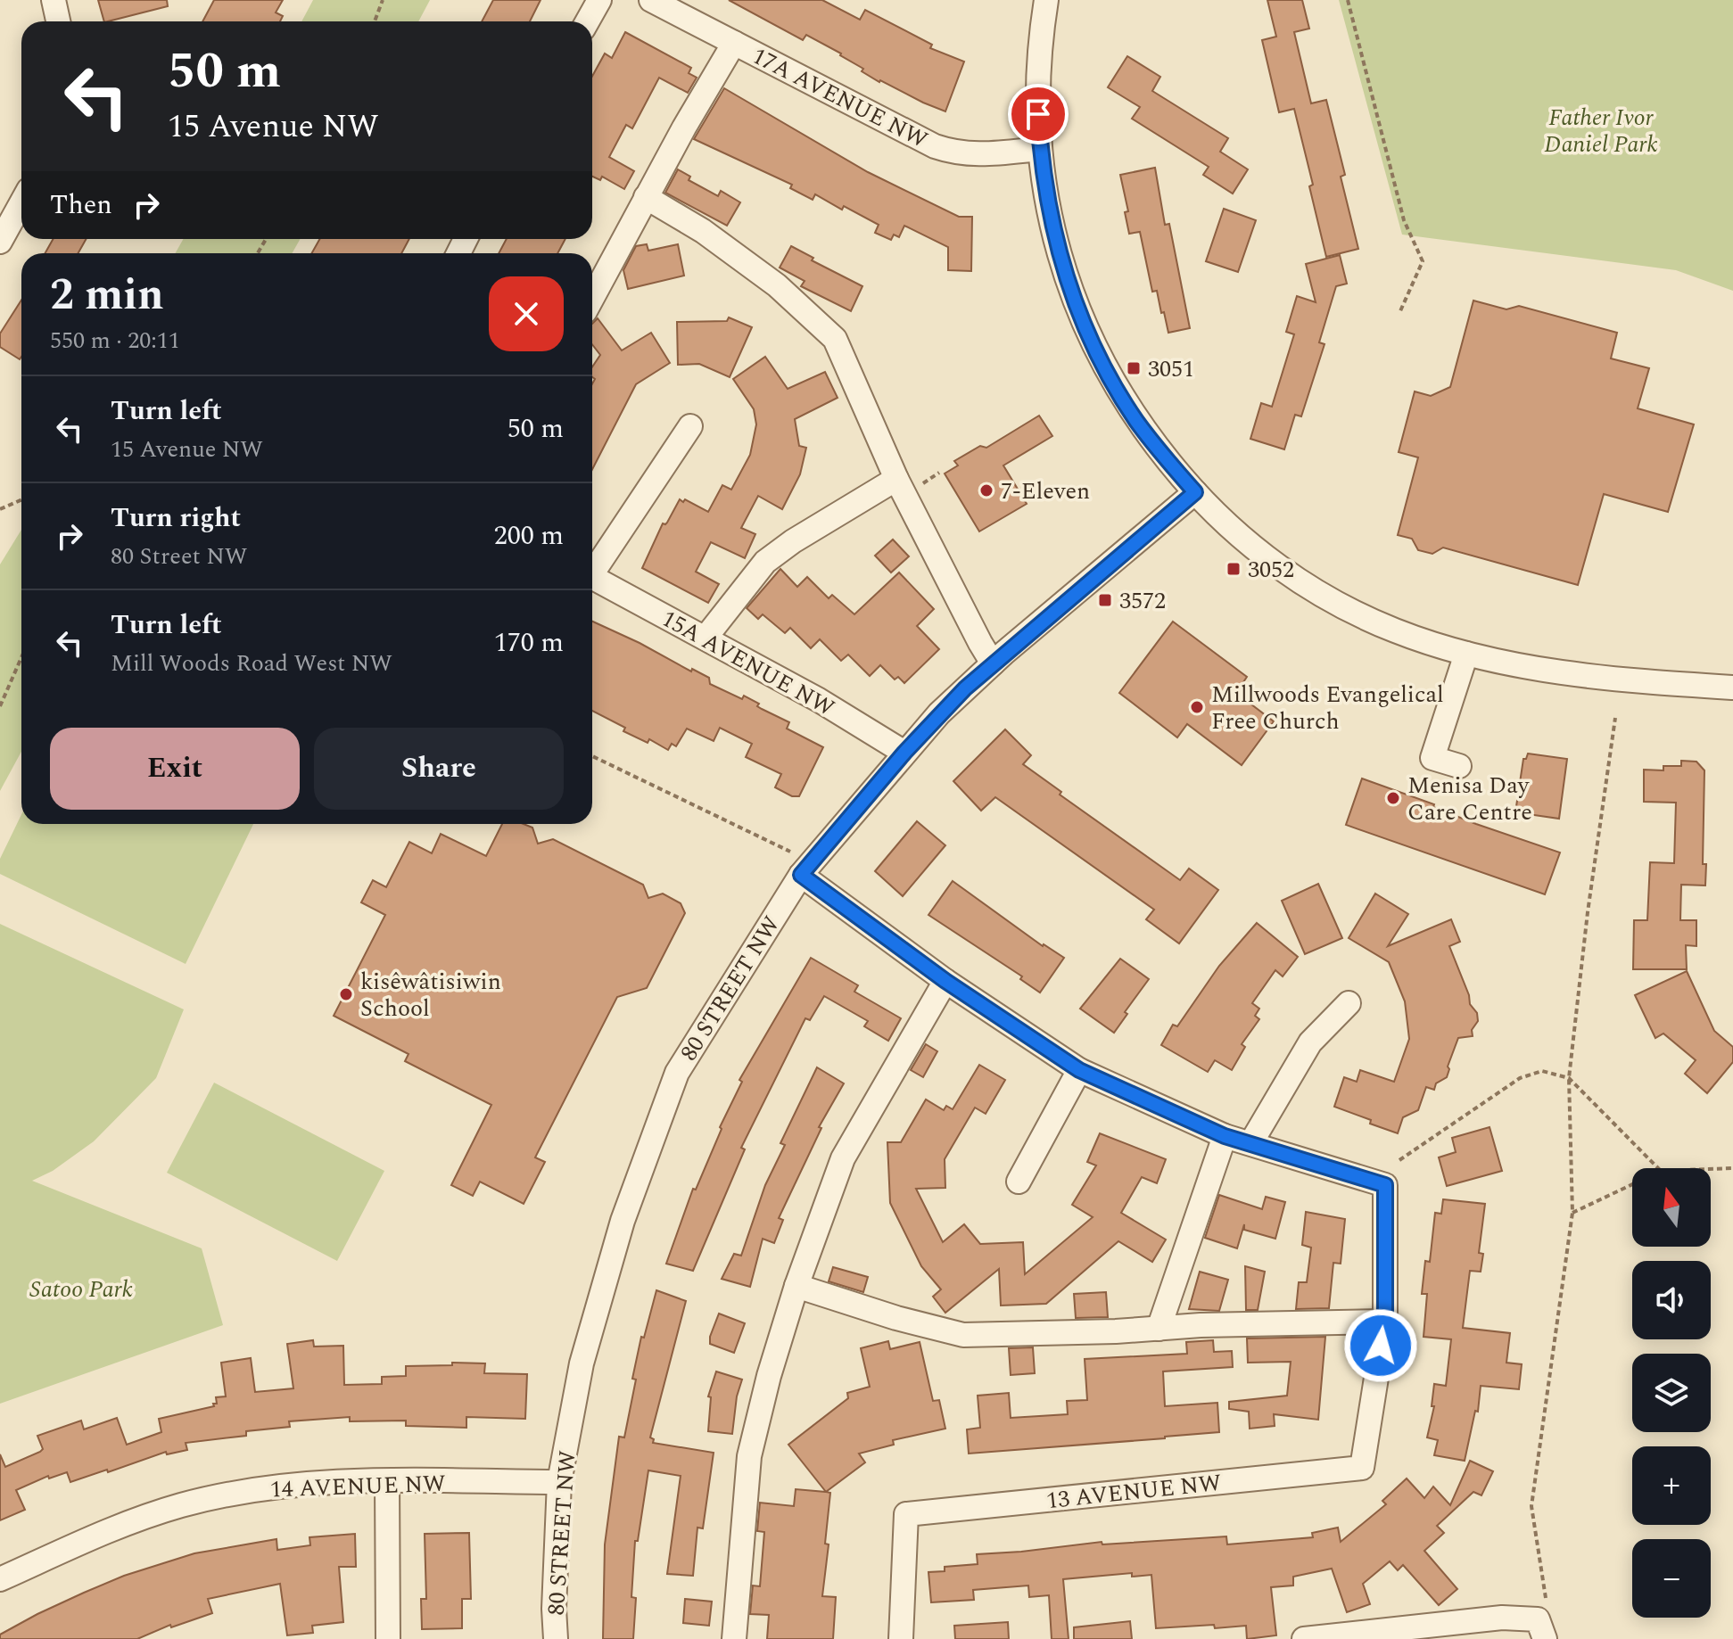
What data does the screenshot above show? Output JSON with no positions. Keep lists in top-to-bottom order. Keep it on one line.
{"streets":{"street":["17A AVENUE NW","15A AVENUE NW","80 STREET NW","14 AVENUE NW","13 AVENUE NW"]},"crossings":[["15A AVENUE NW","80 STREET NW"],["80 STREET NW","14 AVENUE NW"]],"parks":["Father Ivor Daniel Park","Satoo Park"],"places":{"transit":["3051","3052","3572"],"other":["7-Eleven","Millwoods Evangelical Free Church","Menisa Day Care Centre","kisêwâtisiwin School"]},"north":"top","page":{"turn":["50 m","15 Avenue NW"],"then":"Then","heading":["2 min","550 m · 20:11"],"list":[{"name":"Turn left","note":"15 Avenue NW","value":"50 m"},{"name":"Turn right","note":"80 Street NW","value":"200 m"},{"name":"Turn left","note":"Mill Woods Road West NW","value":"170 m"}],"buttons":["Exit","Share"],"map_buttons":["+","−"]}}
